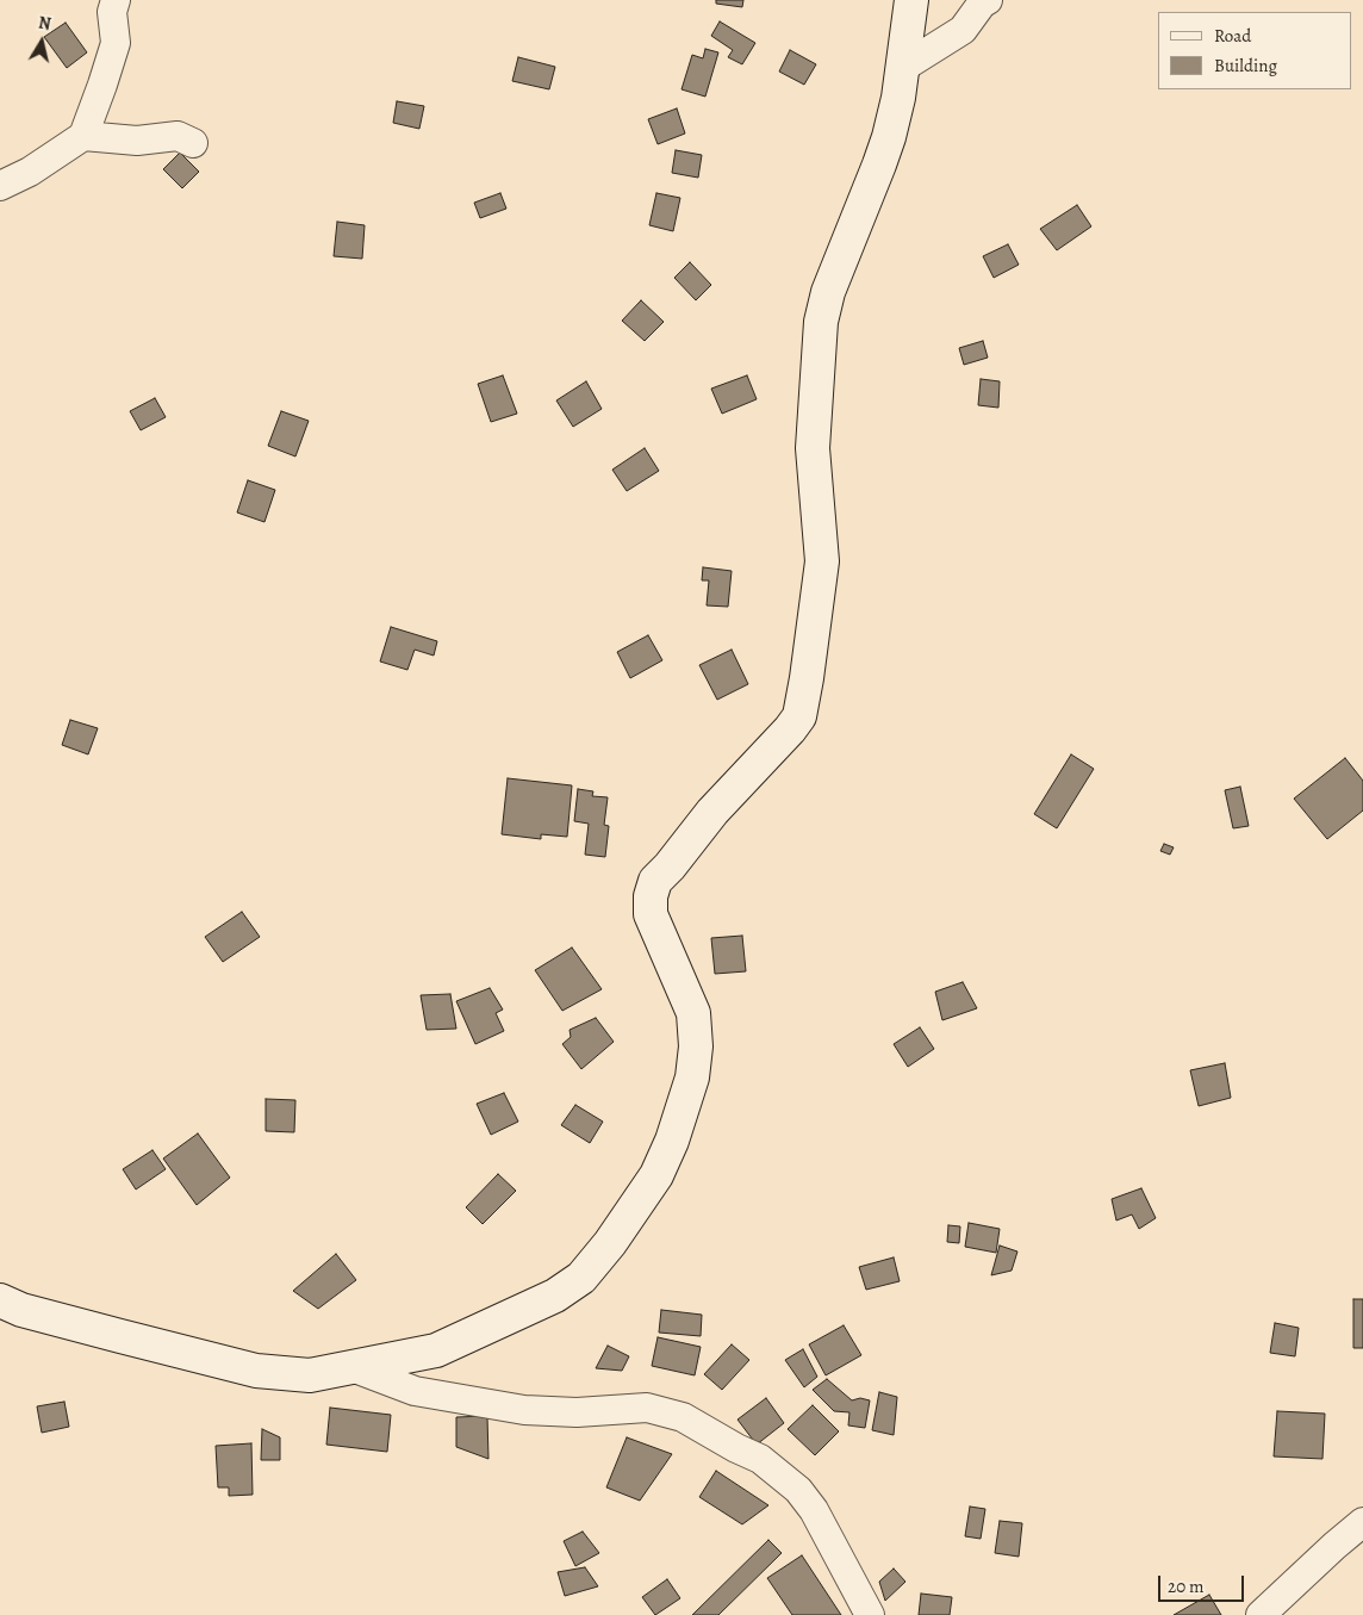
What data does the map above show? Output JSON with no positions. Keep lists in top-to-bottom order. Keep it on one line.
{"legend":["Road","Building"],"scale_bar":"20 m","north":"top"}
